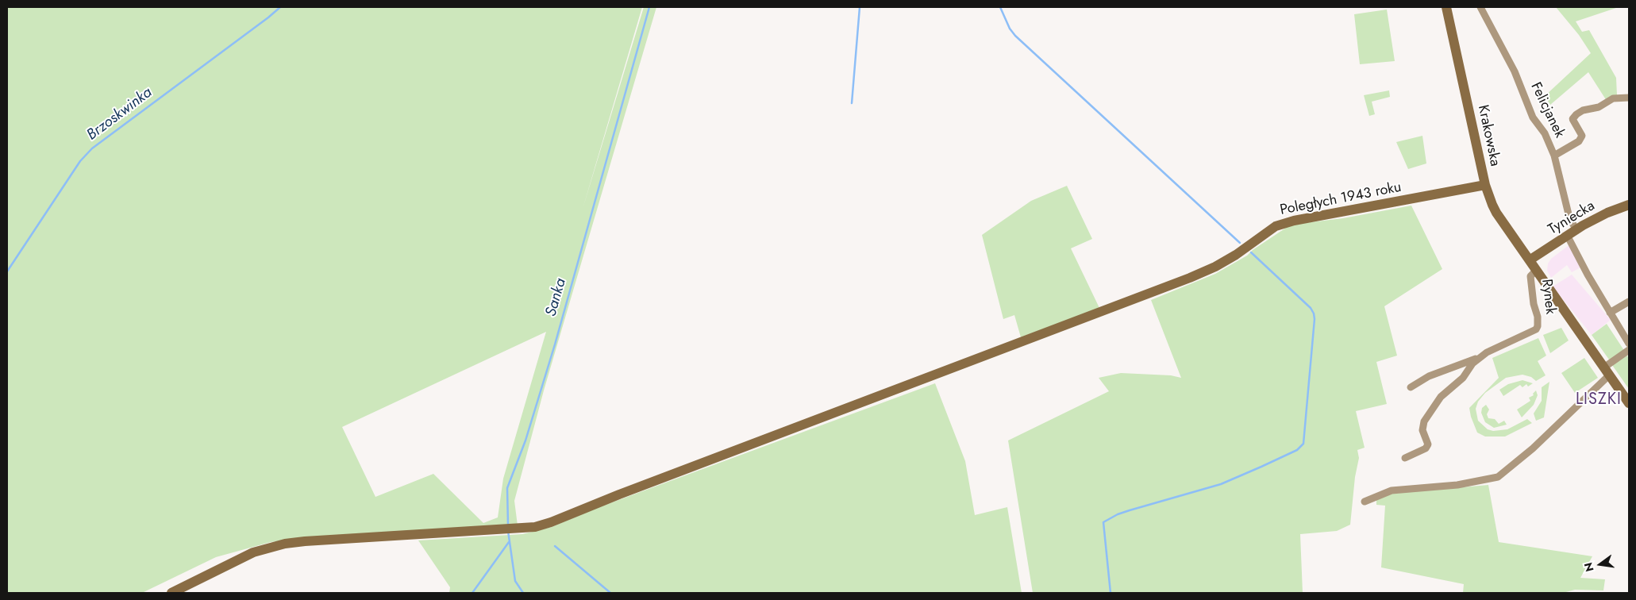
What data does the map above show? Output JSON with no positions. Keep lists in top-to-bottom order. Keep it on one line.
{"streets":{"street":["Felicjanek","Krakowska","Poległych 1943 roku","Tyniecka","Rynek"]},"crossings":[["Felicjanek","Tyniecka"],["Krakowska","Poległych 1943 roku"],["Krakowska","Tyniecka"],["Krakowska","Rynek"]],"districts":["LISZKI"],"water":["Brzoskwinka","Sanka"],"north":"left"}
